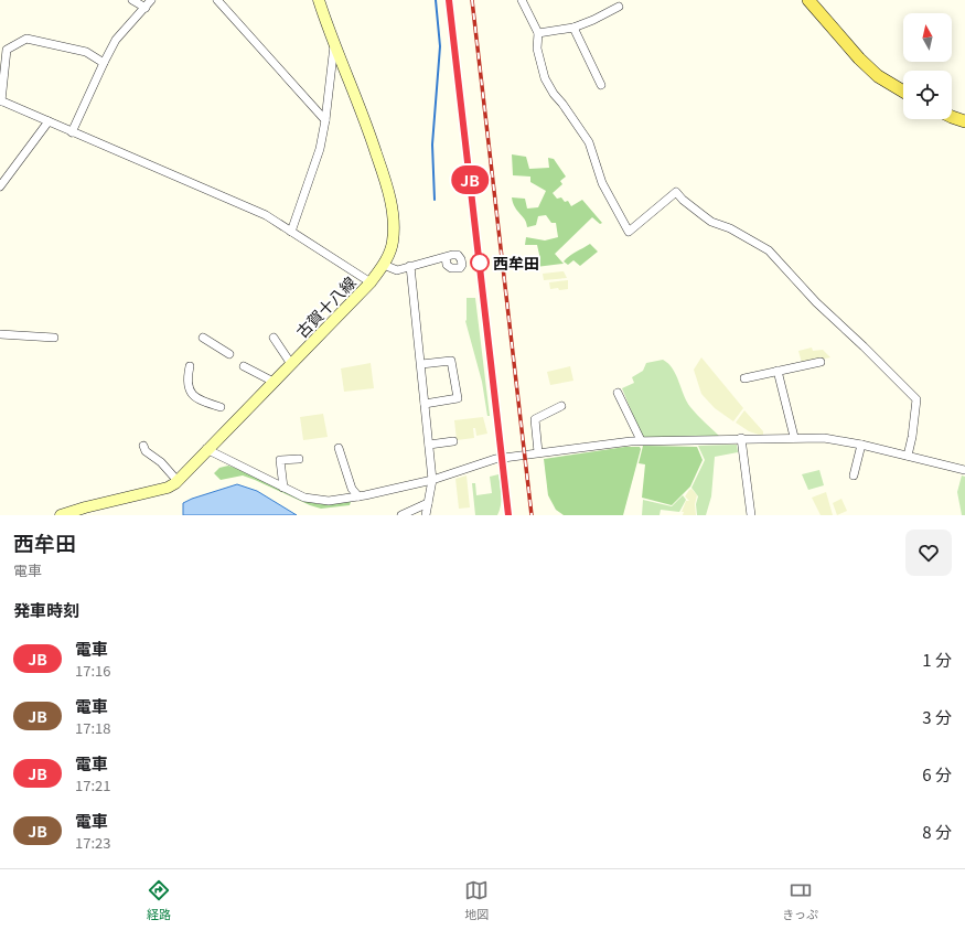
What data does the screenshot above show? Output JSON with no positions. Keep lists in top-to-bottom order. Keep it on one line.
{"streets":{"main road":["古賀十八線"]},"places":["西牟田"],"north":"top","page":{"on_map":"JB","heading":[["西牟田","電車"],"発車時刻"],"list":[{"mark":"JB","name":"電車","note":"17:16","value":"1 分"},{"mark":"JB","name":"電車","note":"17:18","value":"3 分"},{"mark":"JB","name":"電車","note":"17:21","value":"6 分"},{"mark":"JB","name":"電車","note":"17:23","value":"8 分"}],"tabs":["経路","地図","きっぷ"]}}
